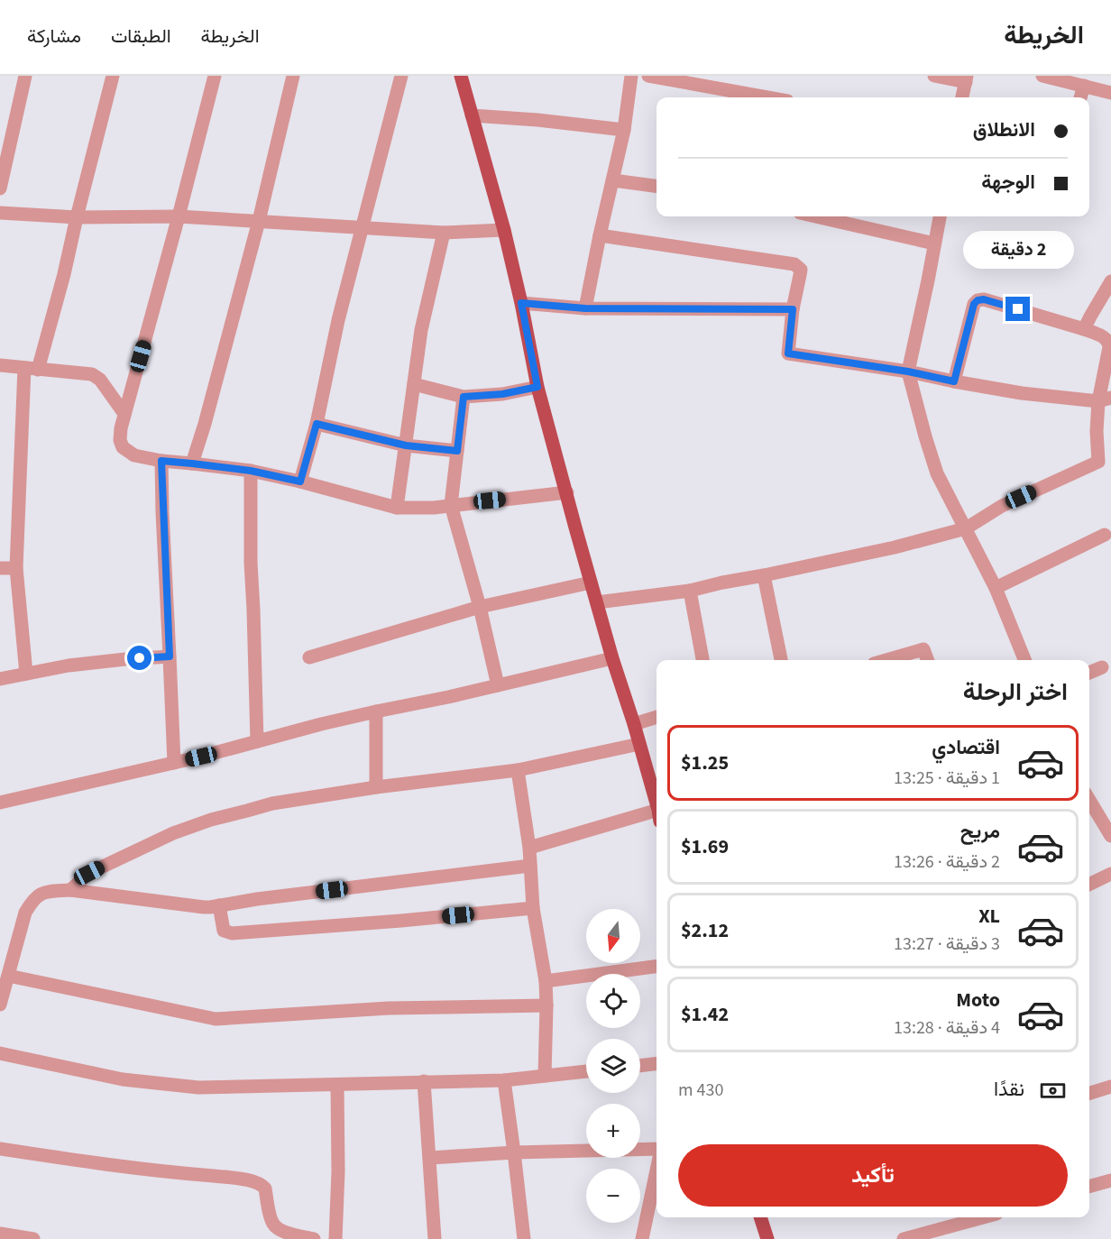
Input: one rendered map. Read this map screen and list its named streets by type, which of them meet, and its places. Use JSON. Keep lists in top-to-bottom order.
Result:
{
  "north": "bottom",
  "page": {
    "header": "الخريطة",
    "nav": ["الخريطة", "الطبقات", "مشاركة"],
    "banner": ["الانطلاق", "الوجهة"],
    "bubble": "2 دقيقة",
    "heading": "اختر الرحلة",
    "list": [
      {
        "name": "اقتصادي",
        "note": "1 دقيقة · 13:25",
        "value": "$1.25"
      },
      {
        "name": "مريح",
        "note": "2 دقيقة · 13:26",
        "value": "$1.69"
      },
      {
        "name": "XL",
        "note": "3 دقيقة · 13:27",
        "value": "$2.12"
      },
      {
        "name": "Moto",
        "note": "4 دقيقة · 13:28",
        "value": "$1.42"
      }
    ],
    "map_buttons": ["+", "−"],
    "pay": ["نقدًا", "430 m"],
    "buttons": "تأكيد"
  }
}
